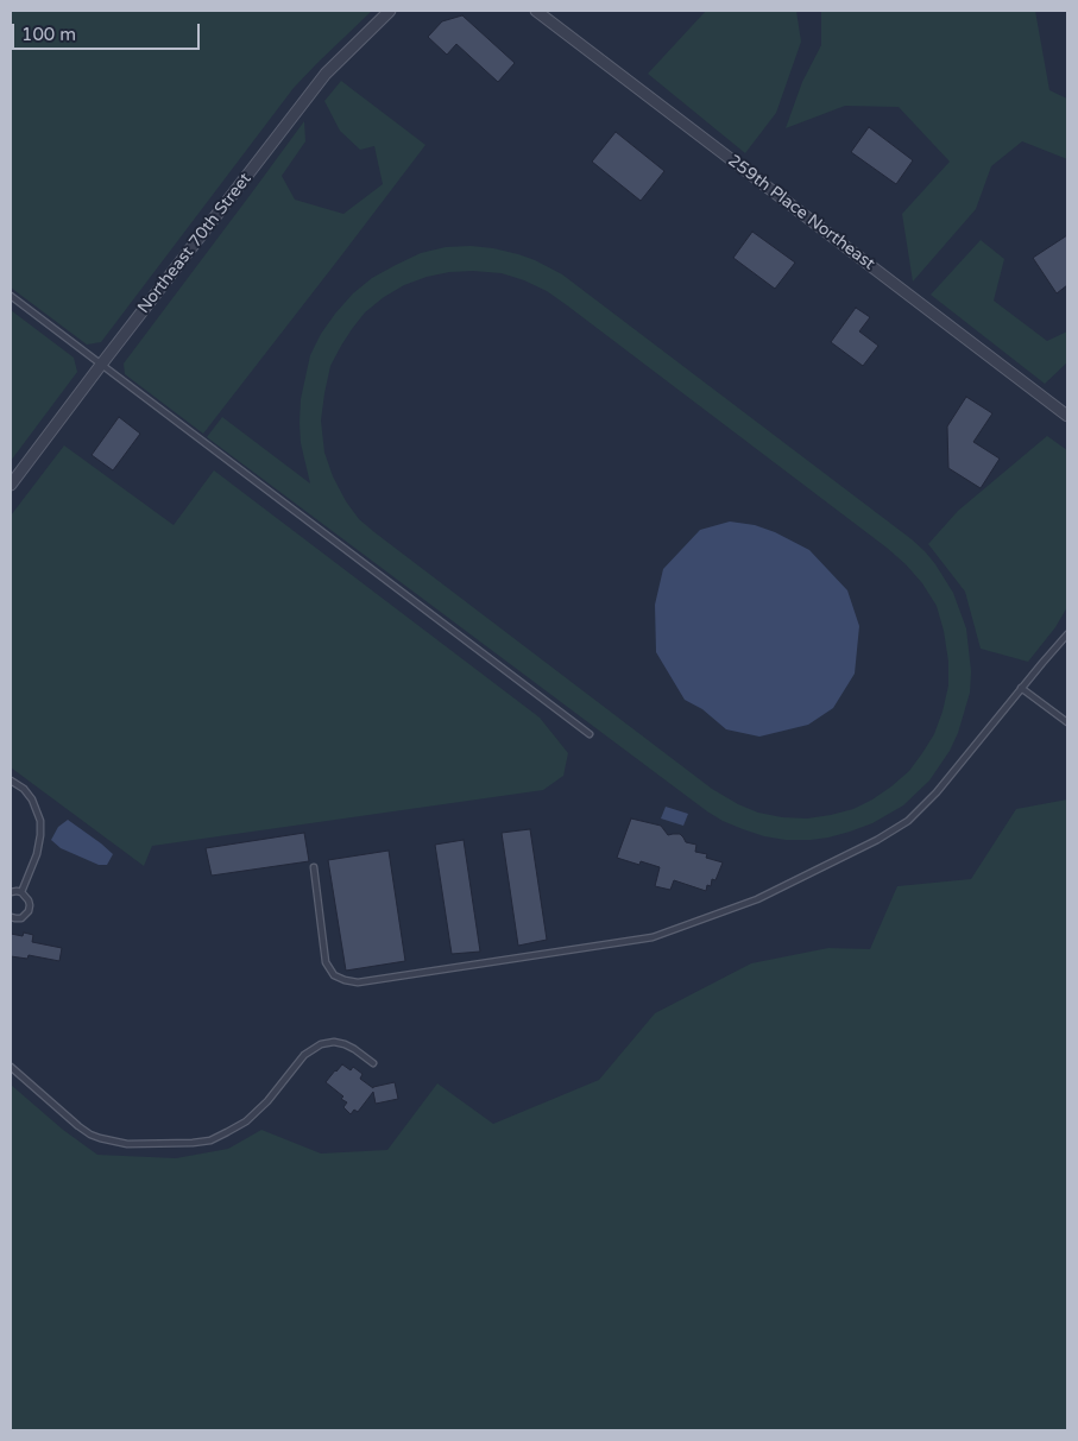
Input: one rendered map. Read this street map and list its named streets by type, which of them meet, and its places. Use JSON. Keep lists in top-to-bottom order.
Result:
{
  "streets": {
    "street": ["259th Place Northeast", "Northeast 70th Street"]
  },
  "scale_bar": "100 m"
}
